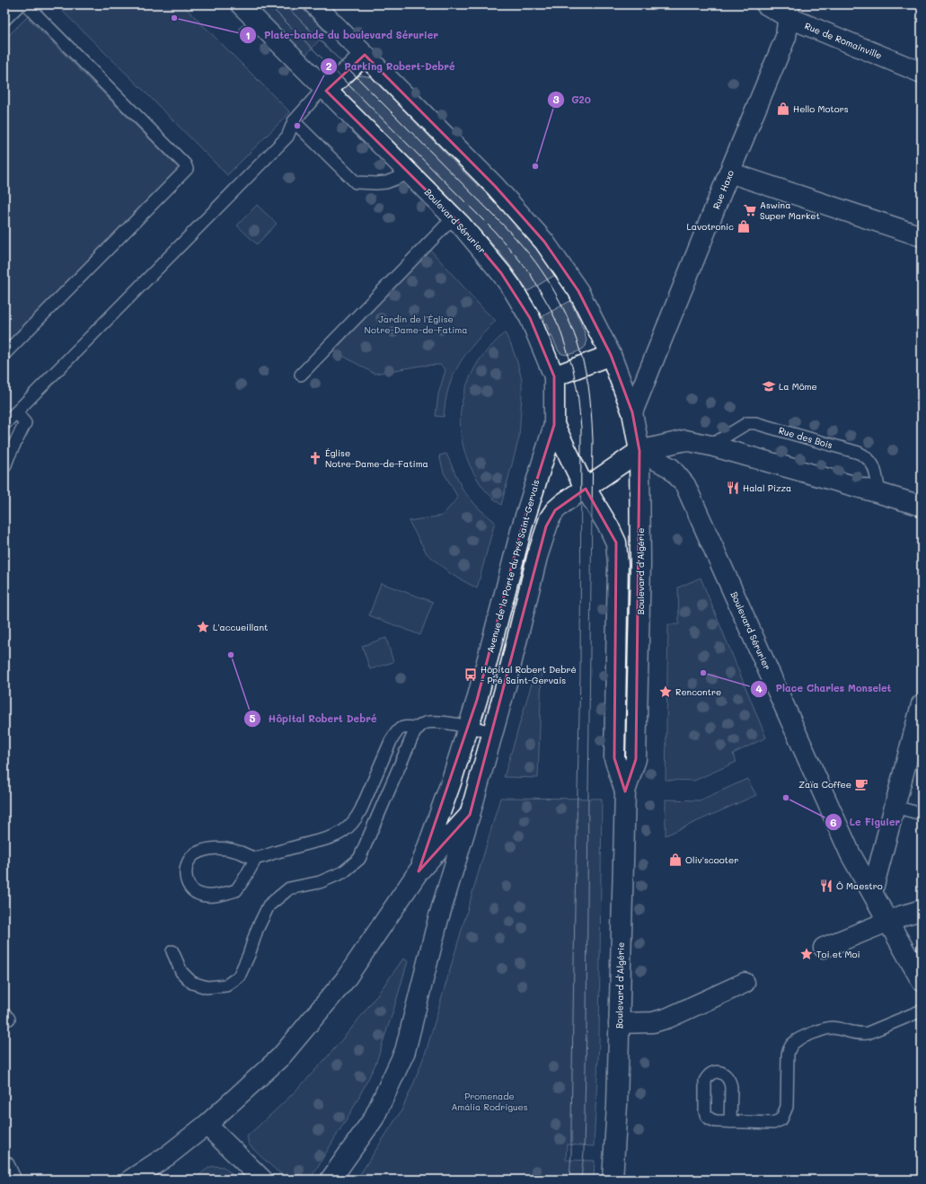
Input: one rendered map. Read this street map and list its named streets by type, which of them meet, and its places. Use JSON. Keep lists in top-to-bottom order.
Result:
{
  "streets": {
    "main road": [
      "Rue de Romainville",
      "Rue Haxo",
      "Boulevard Sérurier",
      "Avenue de la Porte du Pré Saint-Gervais",
      "Boulevard d'Algérie"
    ],
    "lane": ["Rue des Bois"]
  },
  "crossings": [
    ["Rue de Romainville", "Rue Haxo"],
    ["Rue Haxo", "Boulevard d'Algérie"],
    ["Boulevard Sérurier", "Avenue de la Porte du Pré Saint-Gervais"],
    ["Boulevard Sérurier", "Boulevard d'Algérie"],
    ["Avenue de la Porte du Pré Saint-Gervais", "Boulevard d'Algérie"]
  ],
  "parks": ["Jardin de l'Église Notre-Dame-de-Fatima", "Promenade Amália Rodrigues"],
  "places": {
    "other": [
      "Plate-bande du boulevard Sérurier",
      "Parking Robert-Debré",
      "G20",
      "Hôpital Robert Debré",
      "Place Charles Monselet",
      "Le Figuier"
    ],
    "shop": ["Hello Motors", "Lavotronic", "Oliv'scooter"],
    "supermarket": ["Aswina Super Market"],
    "school or university": ["La Môme"],
    "church": ["Église Notre-Dame-de-Fatima"],
    "restaurant": ["Halal Pizza", "Ô Maestro"],
    "place": ["L'accueillant", "Rencontre", "Toi et Moi"],
    "bus stop": ["Hôpital Robert Debré - Pré Saint-Gervais"],
    "cafe": ["Zaïa Coffee"]
  }
}
